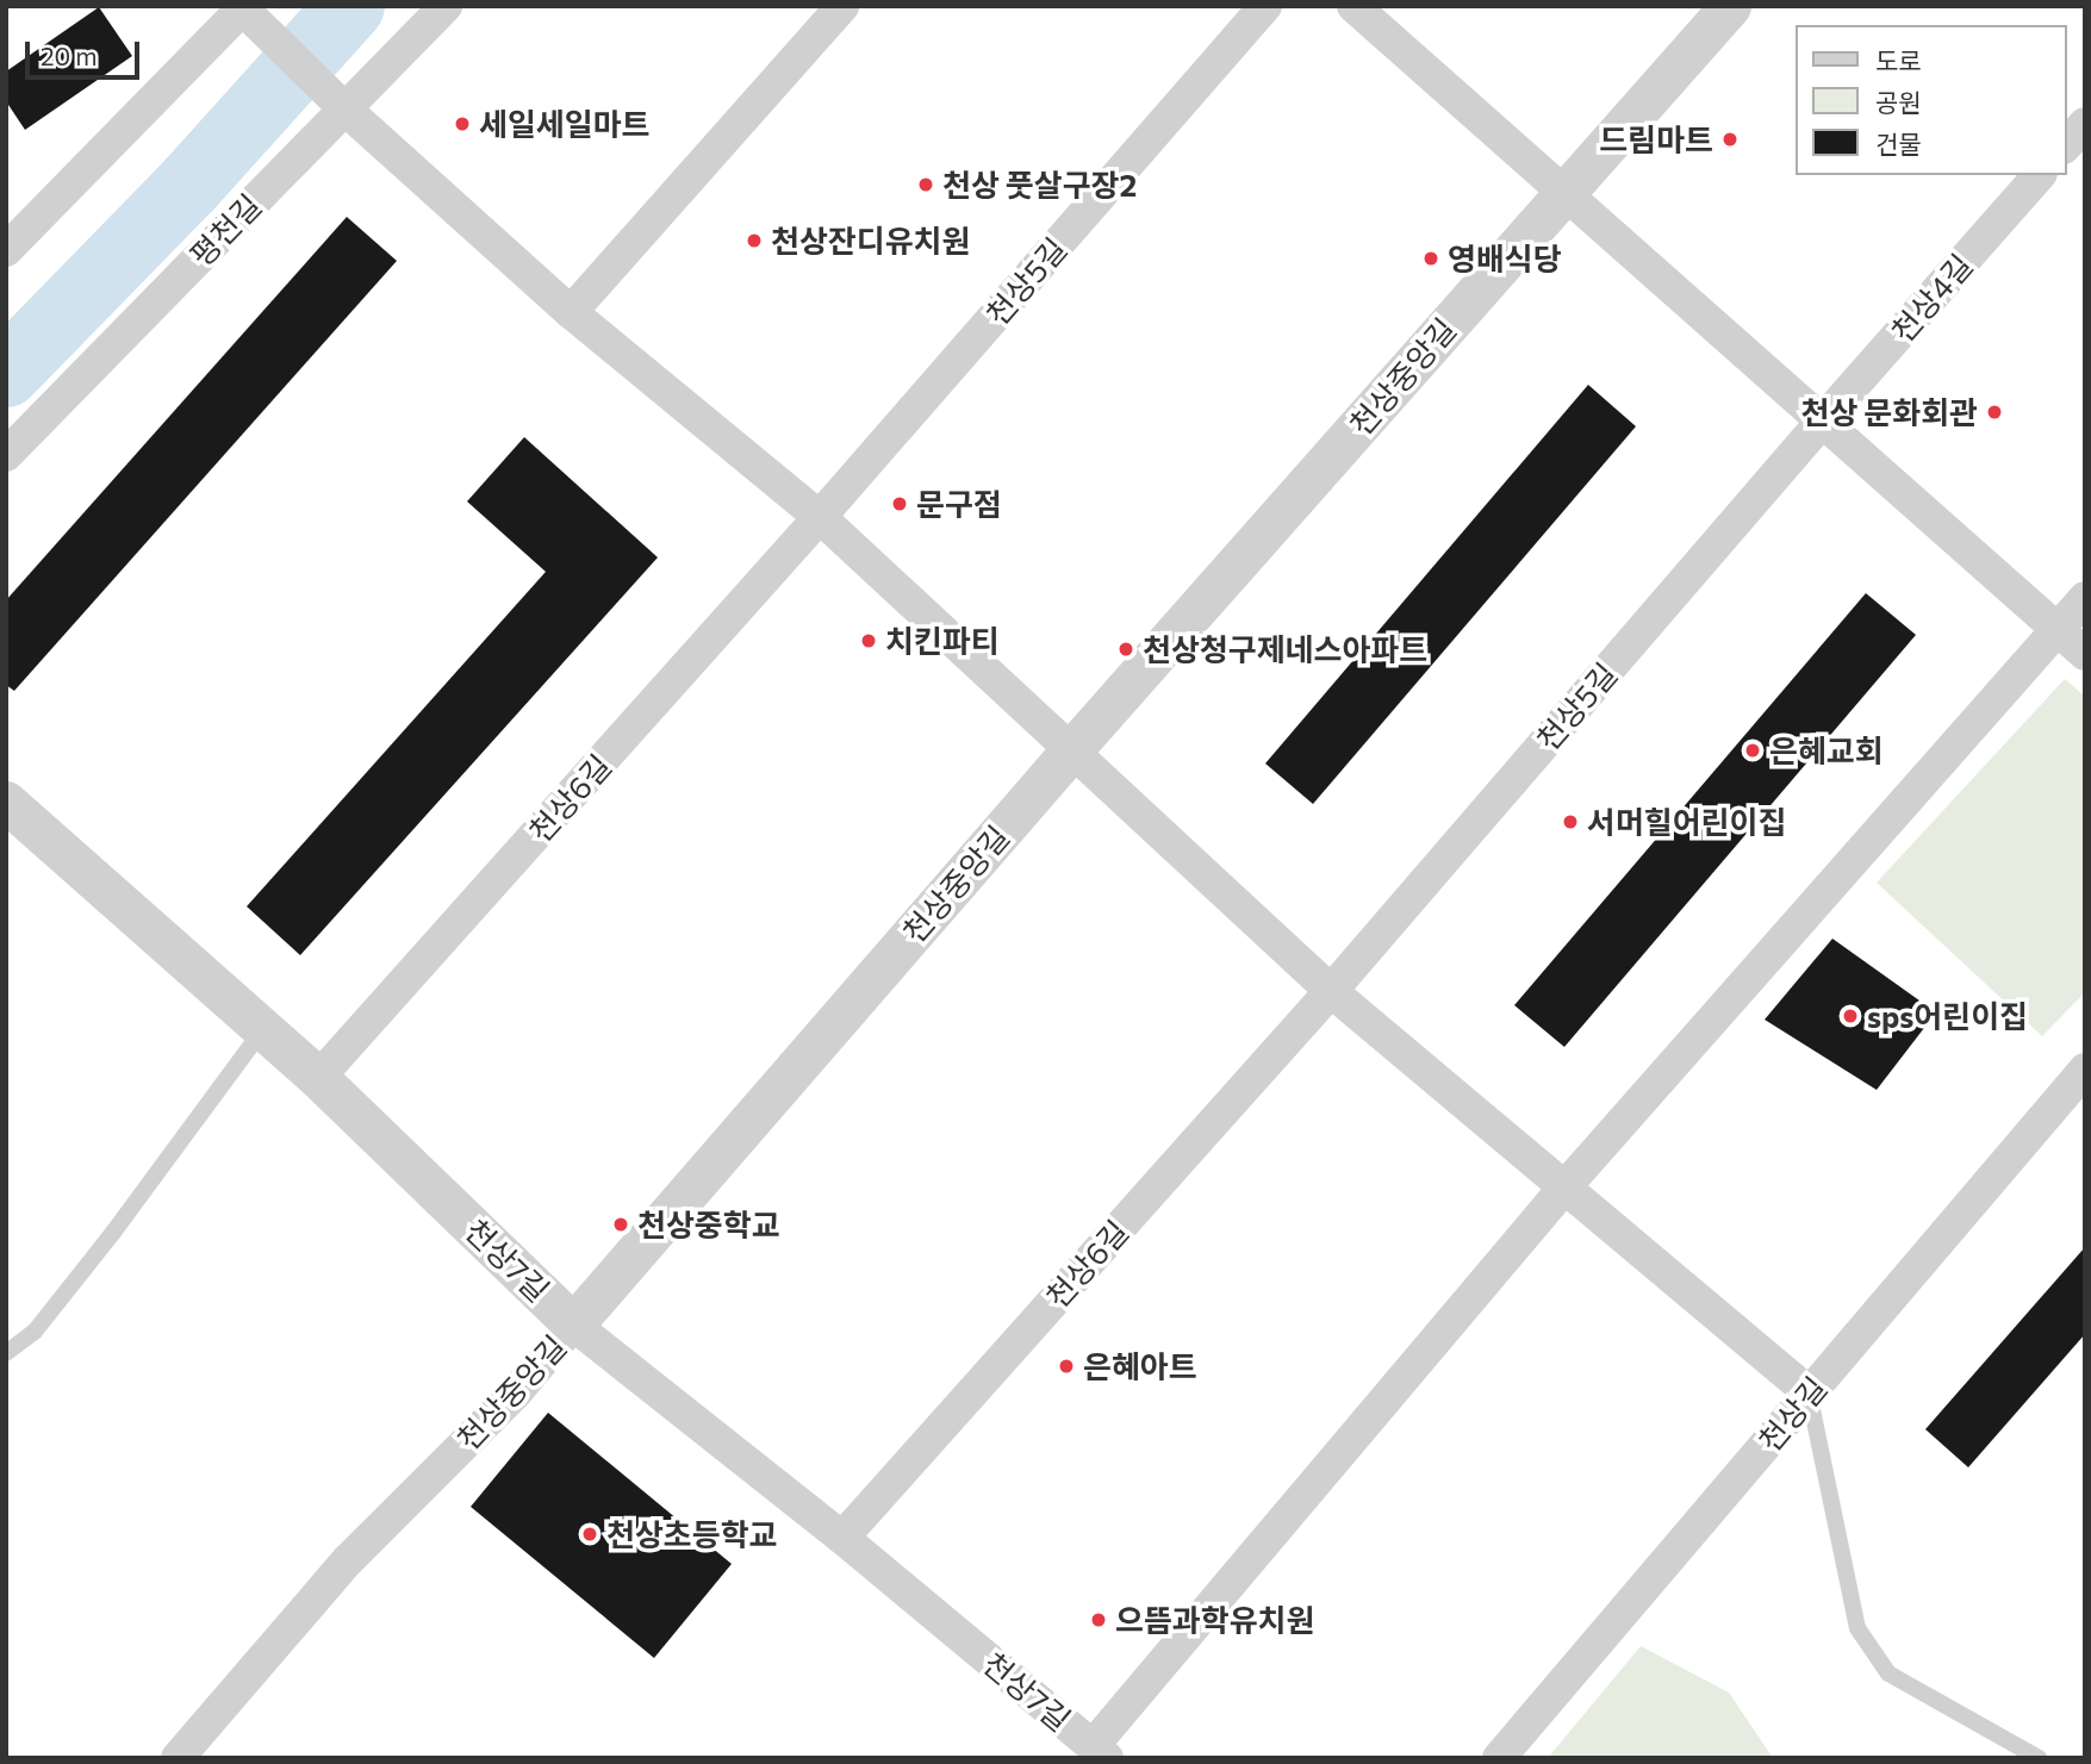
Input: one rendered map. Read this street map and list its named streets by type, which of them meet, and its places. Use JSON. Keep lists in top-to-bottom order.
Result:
{
  "streets": {
    "street": [
      "평천길",
      "천상5길",
      "천상4길",
      "천상중앙길",
      "천상6길",
      "천상7길",
      "천상길"
    ]
  },
  "crossings": [
    ["천상5길", "천상4길"],
    ["천상5길", "천상6길"],
    ["천상중앙길", "천상7길"],
    ["천상6길", "천상7길"]
  ],
  "places": [
    "세일세일마트",
    "드림마트",
    "천상 풋살구장2",
    "천상잔디유치원",
    "영배식당",
    "천상 문화회관",
    "문구점",
    "치킨파티",
    "천상청구제네스아파트",
    "은혜교회",
    "서머힐어린이집",
    "sps어린이집",
    "천상중학교",
    "은혜아트",
    "천상초등학교",
    "으뜸과학유치원"
  ],
  "legend": ["도로", "공원", "건물"],
  "scale_bar": "20 m"
}
